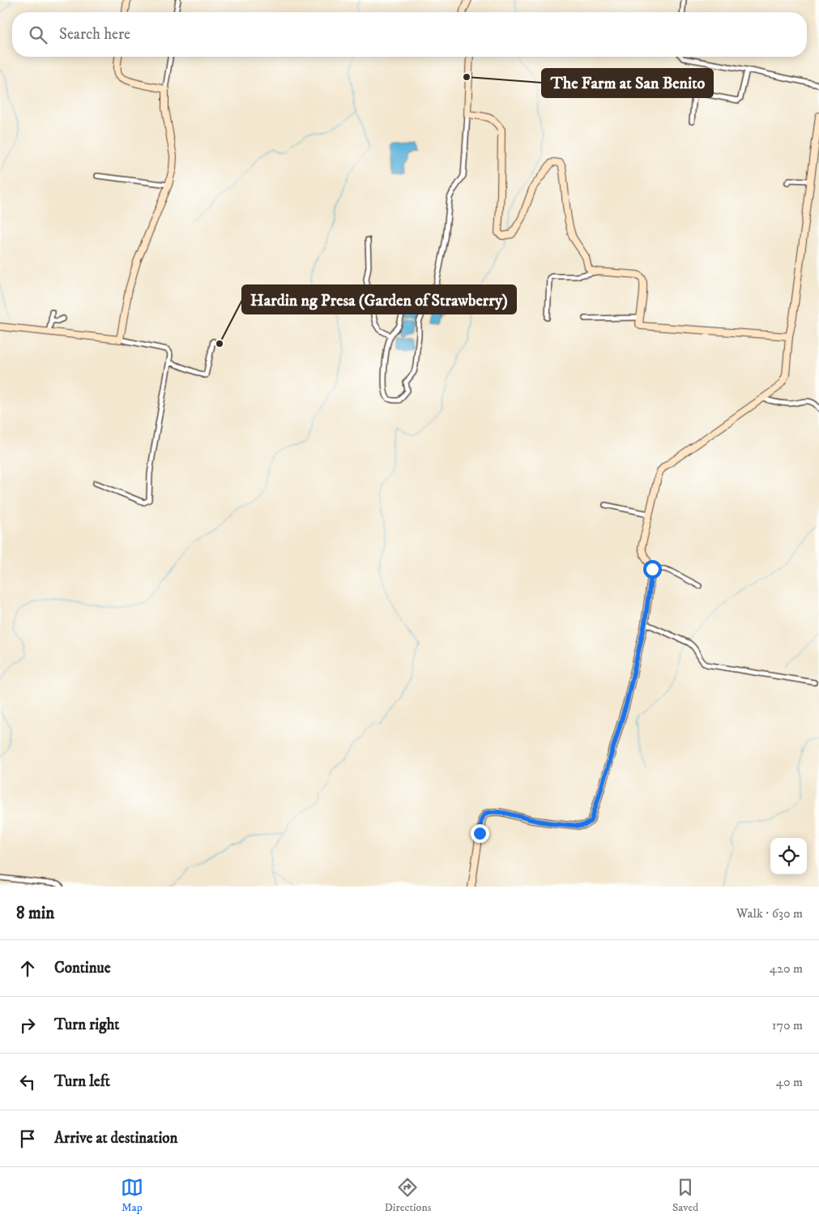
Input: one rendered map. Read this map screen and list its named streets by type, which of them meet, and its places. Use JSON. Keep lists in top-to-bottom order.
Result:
{
  "places": ["The Farm at San Benito", "Hardin ng Presa (Garden of Strawberry)"],
  "page": {
    "search": "Search here",
    "heading": ["8 min", "Walk · 630 m"],
    "list": [
      ["Continue", "420 m"],
      ["Turn right", "170 m"],
      ["Turn left", "40 m"],
      "Arrive at destination"
    ],
    "nav": ["Map", "Directions", "Saved"]
  }
}
